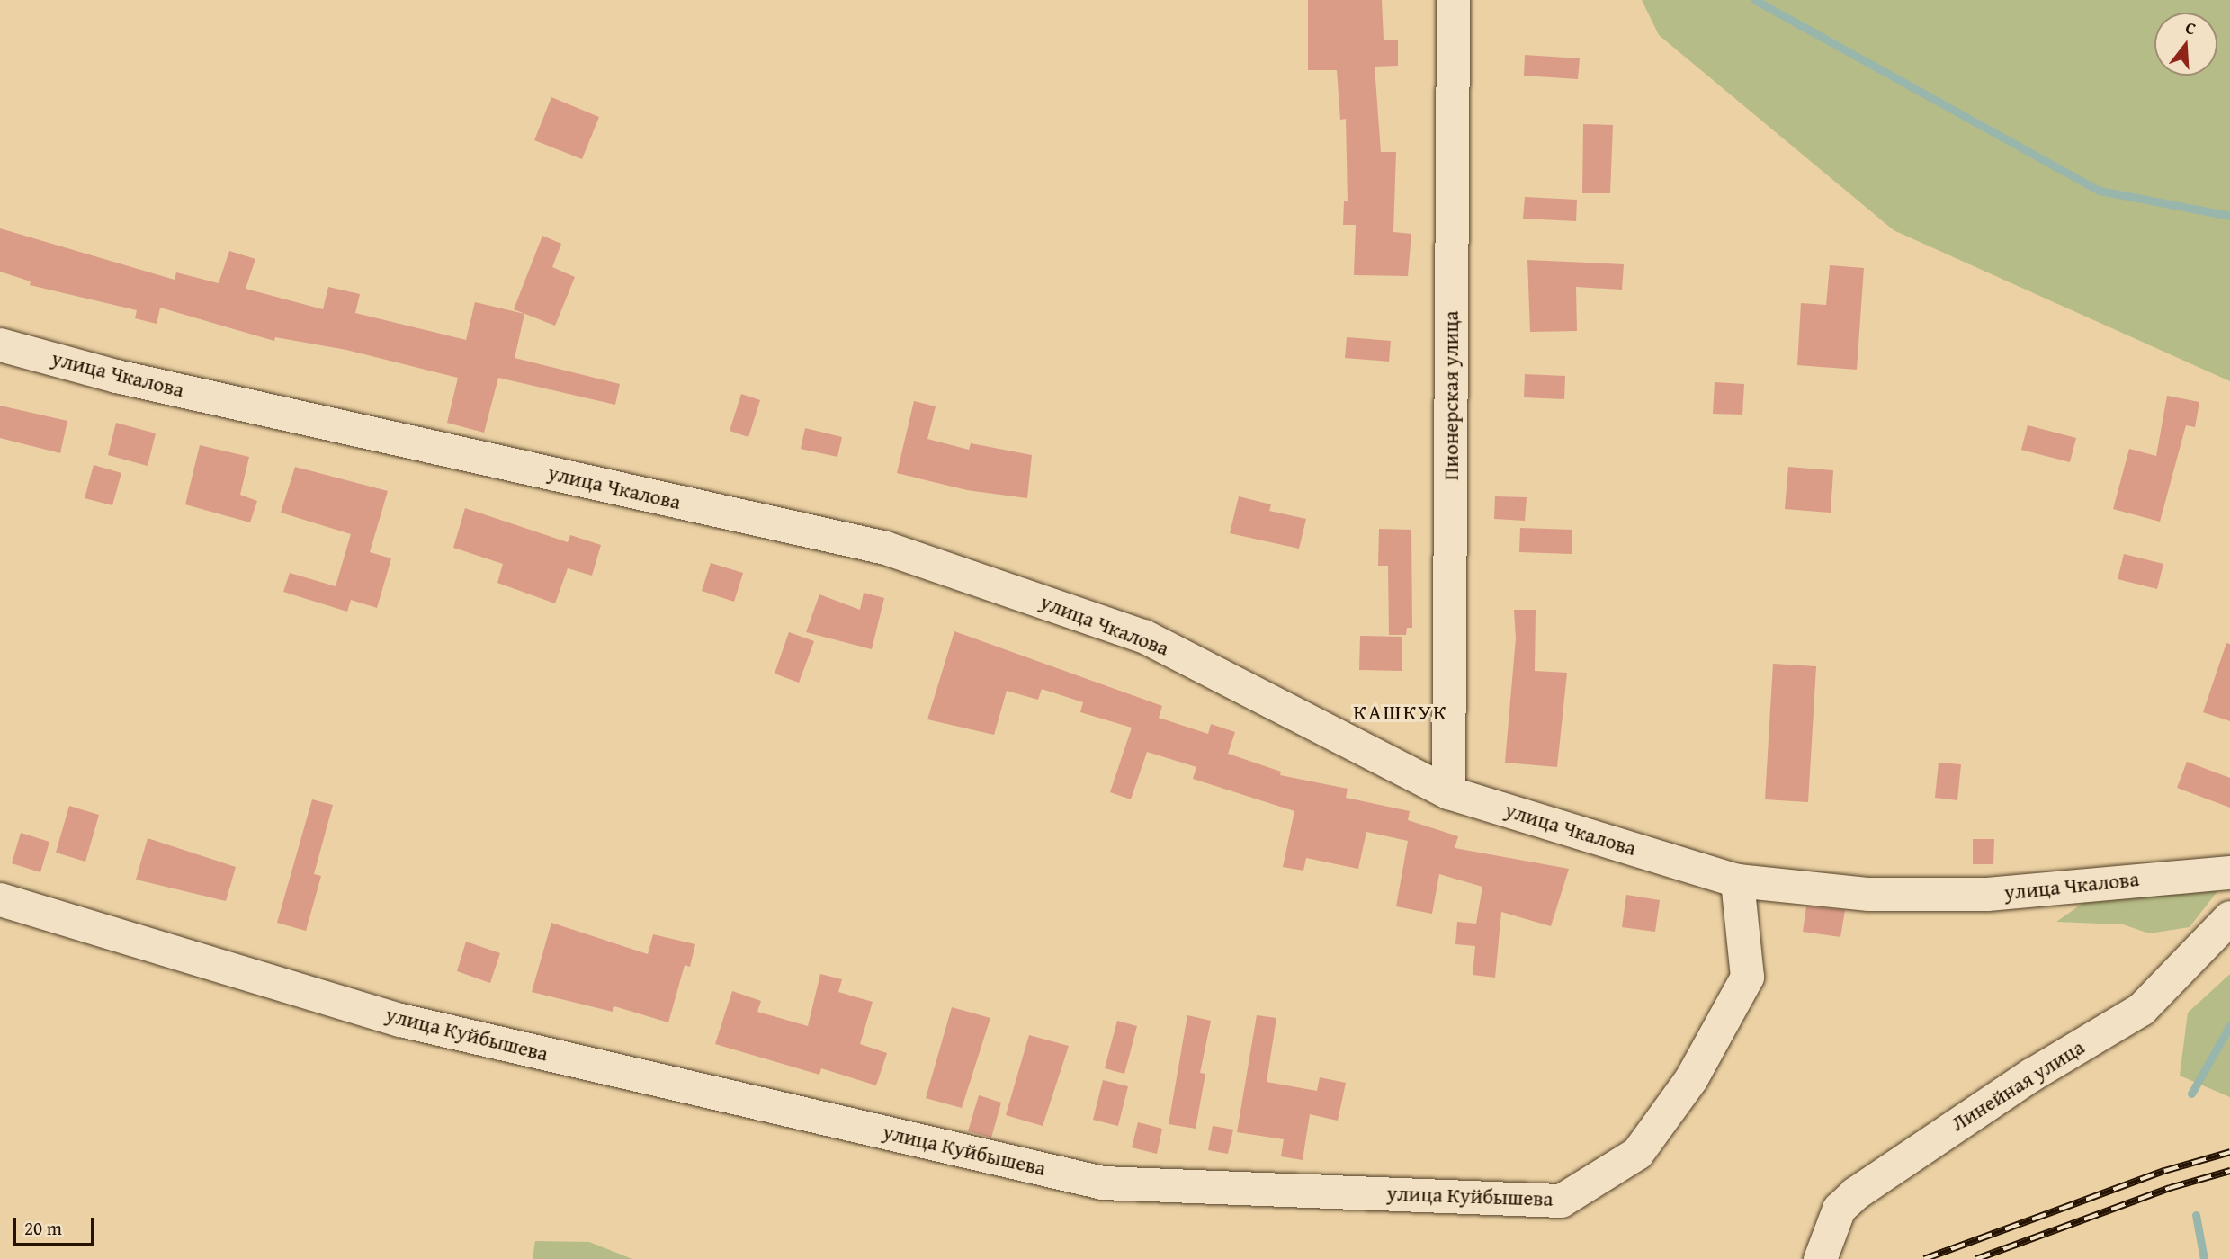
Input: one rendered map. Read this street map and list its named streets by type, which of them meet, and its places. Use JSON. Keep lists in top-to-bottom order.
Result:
{
  "streets": {
    "street": [
      "улица Чкалова",
      "Пионерская улица",
      "улица Куйбышева",
      "Линейная улица"
    ]
  },
  "crossings": [
    ["улица Чкалова", "Пионерская улица"],
    ["улица Чкалова", "улица Куйбышева"]
  ],
  "districts": ["КАШКУК"],
  "scale_bar": "20 m",
  "north": "top"
}
